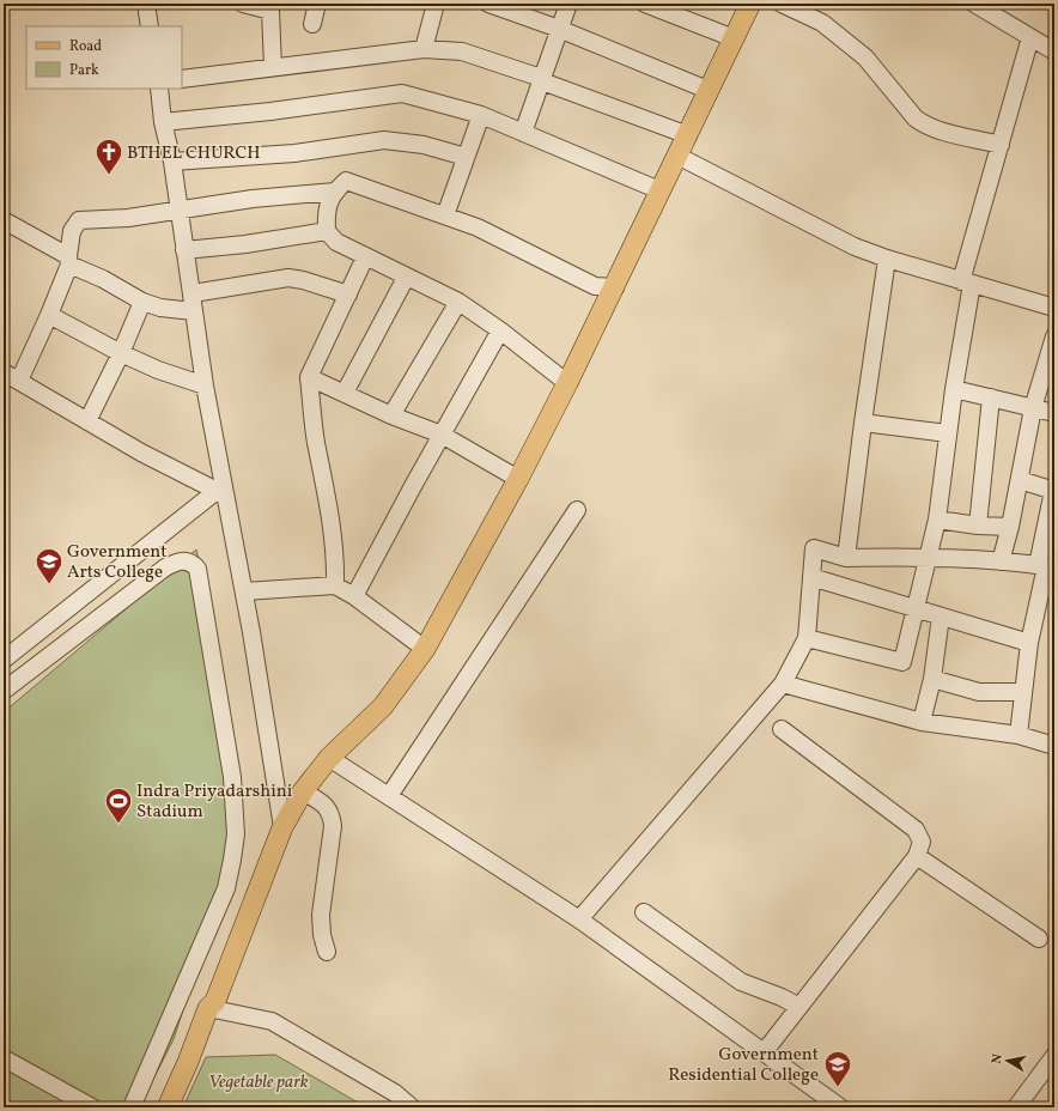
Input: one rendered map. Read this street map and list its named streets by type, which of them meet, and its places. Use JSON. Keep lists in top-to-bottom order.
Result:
{
  "parks": ["Vegetable park"],
  "places": {
    "church": ["BTHEL CHURCH"],
    "school or university": ["Government Arts College", "Government Residential College"],
    "sports": ["Indra Priyadarshini Stadium"]
  },
  "legend": ["Road", "Park"],
  "north": "left"
}
